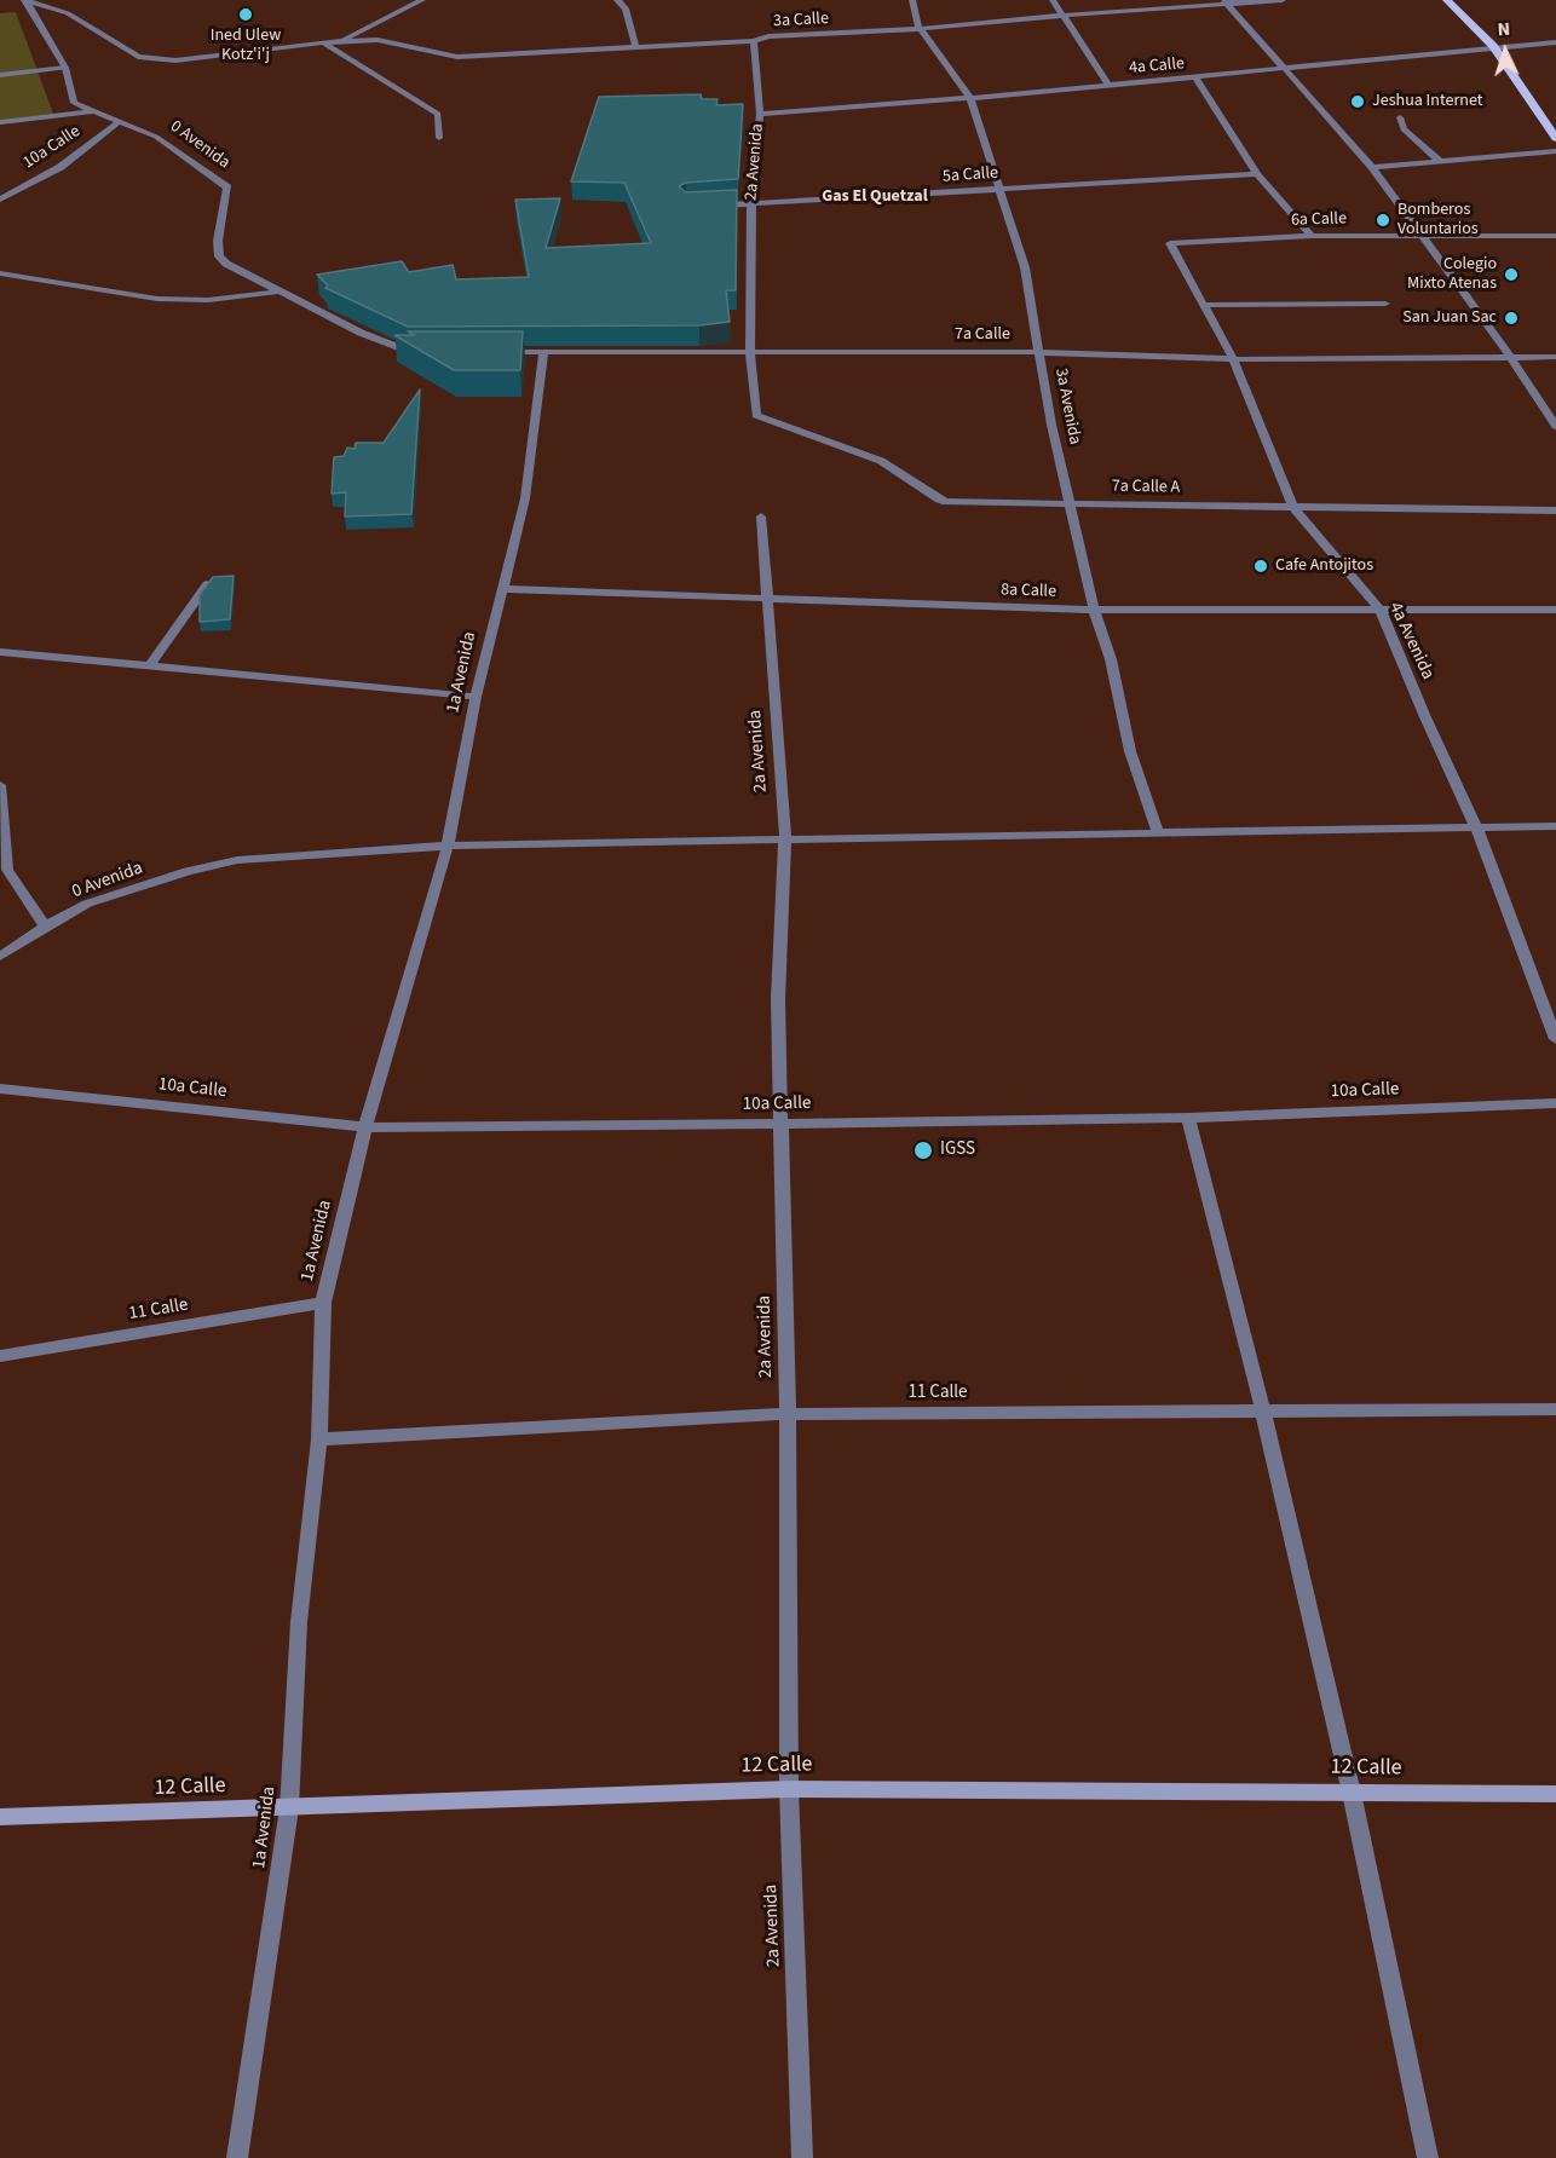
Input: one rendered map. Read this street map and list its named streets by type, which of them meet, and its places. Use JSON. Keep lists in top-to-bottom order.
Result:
{
  "streets": {
    "street": [
      "3a Calle",
      "4a Calle",
      "0 Avenida",
      "10a Calle",
      "2a Avenida",
      "5a Calle",
      "6a Calle",
      "7a Calle",
      "3a Avenida",
      "7a Calle A",
      "8a Calle",
      "4a Avenida",
      "1a Avenida",
      "11 Calle",
      "12 Calle"
    ]
  },
  "crossings": [
    ["3a Calle", "0 Avenida"],
    ["3a Calle", "2a Avenida"],
    ["3a Calle", "3a Avenida"],
    ["4a Calle", "2a Avenida"],
    ["4a Calle", "3a Avenida"],
    ["0 Avenida", "10a Calle"],
    ["0 Avenida", "2a Avenida"],
    ["0 Avenida", "3a Avenida"],
    ["0 Avenida", "4a Avenida"],
    ["0 Avenida", "1a Avenida"],
    ["10a Calle", "2a Avenida"],
    ["10a Calle", "1a Avenida"],
    ["2a Avenida", "5a Calle"],
    ["2a Avenida", "7a Calle"],
    ["2a Avenida", "7a Calle A"],
    ["2a Avenida", "8a Calle"],
    ["2a Avenida", "11 Calle"],
    ["2a Avenida", "12 Calle"],
    ["5a Calle", "3a Avenida"],
    ["6a Calle", "4a Avenida"],
    ["7a Calle", "3a Avenida"],
    ["7a Calle", "4a Avenida"],
    ["7a Calle", "1a Avenida"],
    ["3a Avenida", "7a Calle A"],
    ["3a Avenida", "8a Calle"],
    ["7a Calle A", "4a Avenida"],
    ["8a Calle", "4a Avenida"],
    ["8a Calle", "1a Avenida"],
    ["1a Avenida", "11 Calle"],
    ["1a Avenida", "12 Calle"]
  ],
  "districts": ["Gas El Quetzal"],
  "places": [
    "Ined Ulew Kotz'i'j",
    "Jeshua Internet",
    "Bomberos Voluntarios",
    "Colegio Mixto Atenas",
    "San Juan Sac",
    "Cafe Antojitos",
    "IGSS"
  ],
  "north": "top"
}
